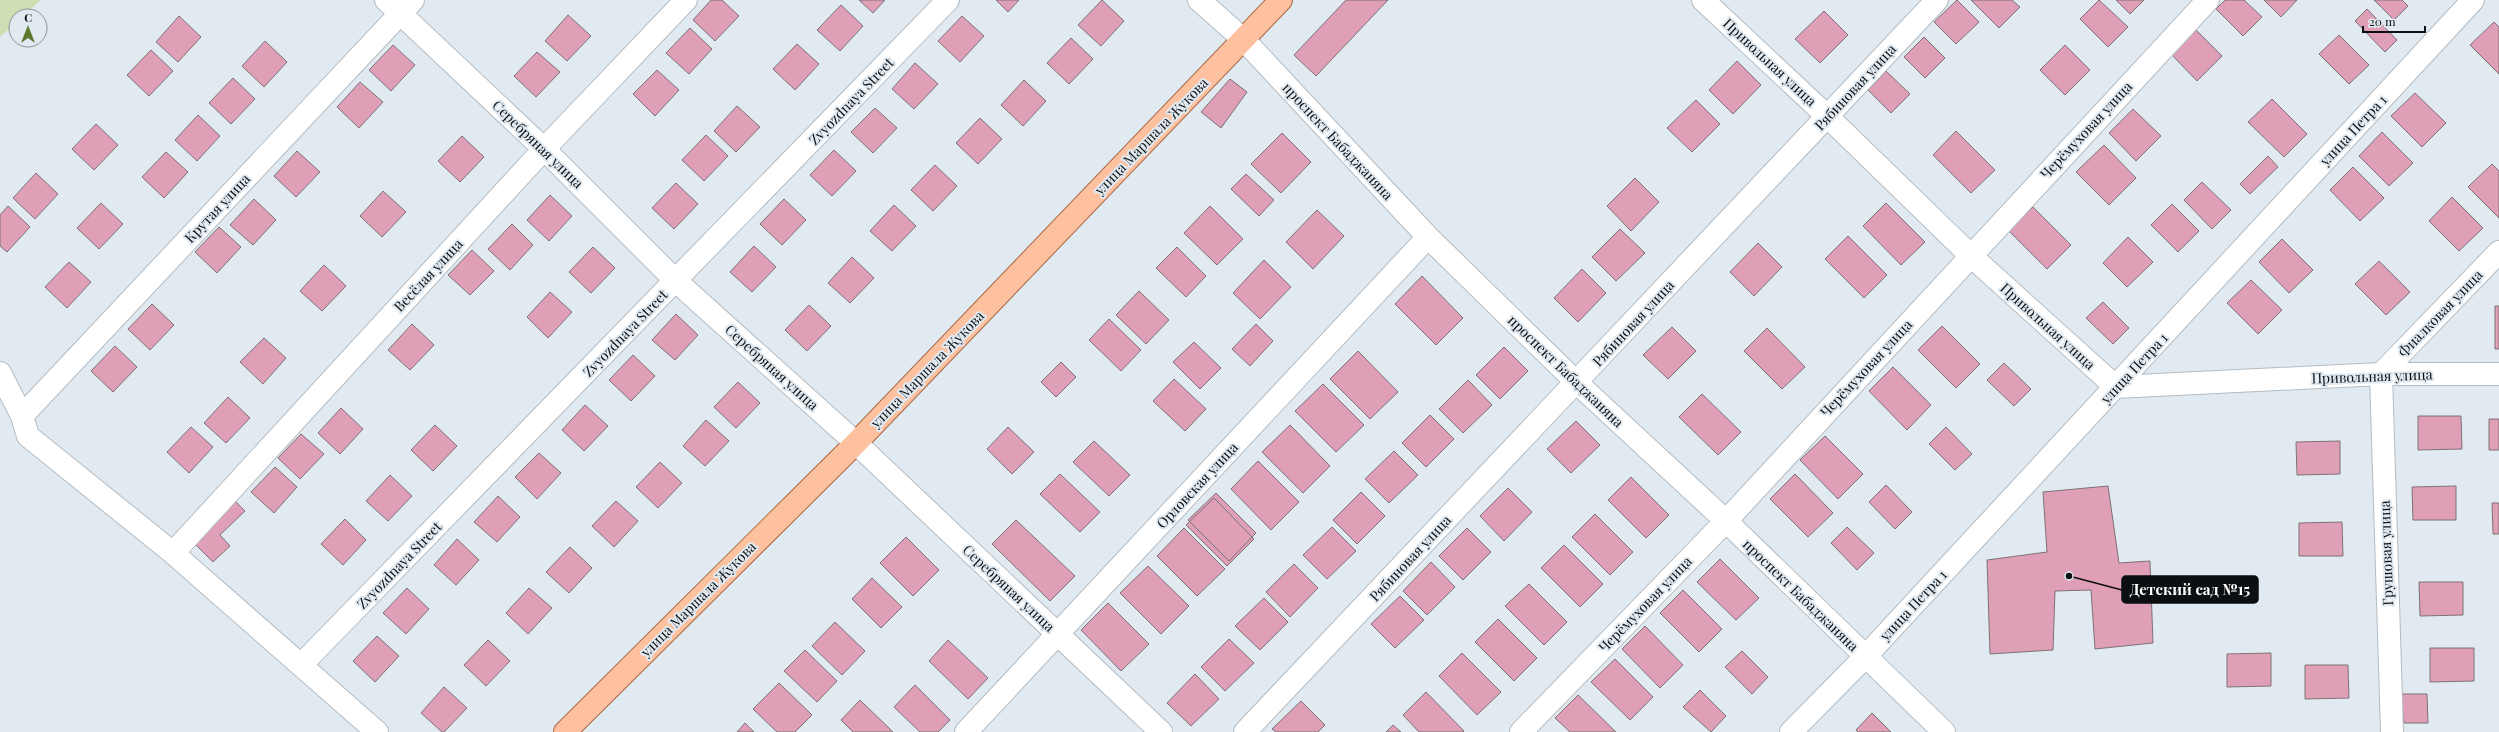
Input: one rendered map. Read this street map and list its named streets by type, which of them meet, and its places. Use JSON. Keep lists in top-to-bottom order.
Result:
{
  "streets": {
    "main road": ["улица Маршала Жукова"],
    "street": [
      "Привольная улица",
      "Рябиновая улица",
      "Zvyozdnaya Street",
      "Черёмуховая улица",
      "улица Петра 1",
      "проспект Бабаджаняна",
      "Серебряная улица",
      "Крутая улица",
      "Весёлая улица",
      "Фиалковая улица",
      "Орловская улица",
      "Грушовая улица"
    ]
  },
  "crossings": [
    ["Привольная улица", "Рябиновая улица"],
    ["Привольная улица", "Черёмуховая улица"],
    ["Привольная улица", "улица Петра 1"],
    ["Привольная улица", "Фиалковая улица"],
    ["Привольная улица", "Грушовая улица"],
    ["Рябиновая улица", "проспект Бабаджаняна"],
    ["Zvyozdnaya Street", "Серебряная улица"],
    ["Черёмуховая улица", "проспект Бабаджаняна"],
    ["улица Петра 1", "проспект Бабаджаняна"],
    ["улица Маршала Жукова", "проспект Бабаджаняна"],
    ["улица Маршала Жукова", "Серебряная улица"],
    ["проспект Бабаджаняна", "Орловская улица"],
    ["Серебряная улица", "Крутая улица"],
    ["Серебряная улица", "Весёлая улица"],
    ["Серебряная улица", "Орловская улица"],
    ["Фиалковая улица", "Грушовая улица"]
  ],
  "places": ["Детский сад №15"],
  "scale_bar": "20 m",
  "north": "top"
}
